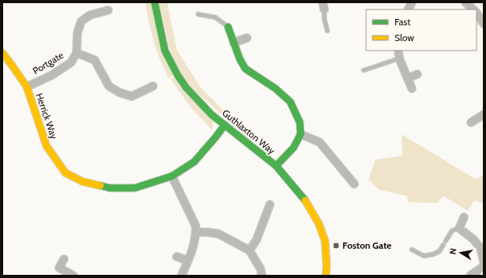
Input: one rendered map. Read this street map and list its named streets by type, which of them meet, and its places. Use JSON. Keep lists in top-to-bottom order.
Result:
{
  "streets": {
    "street": ["Portgate", "Herrick Way", "Guthlaxton Way"]
  },
  "crossings": [
    ["Portgate", "Herrick Way"],
    ["Herrick Way", "Guthlaxton Way"]
  ],
  "places": {
    "transit": ["Foston Gate"]
  },
  "legend": ["Fast", "Slow"],
  "north": "left"
}
